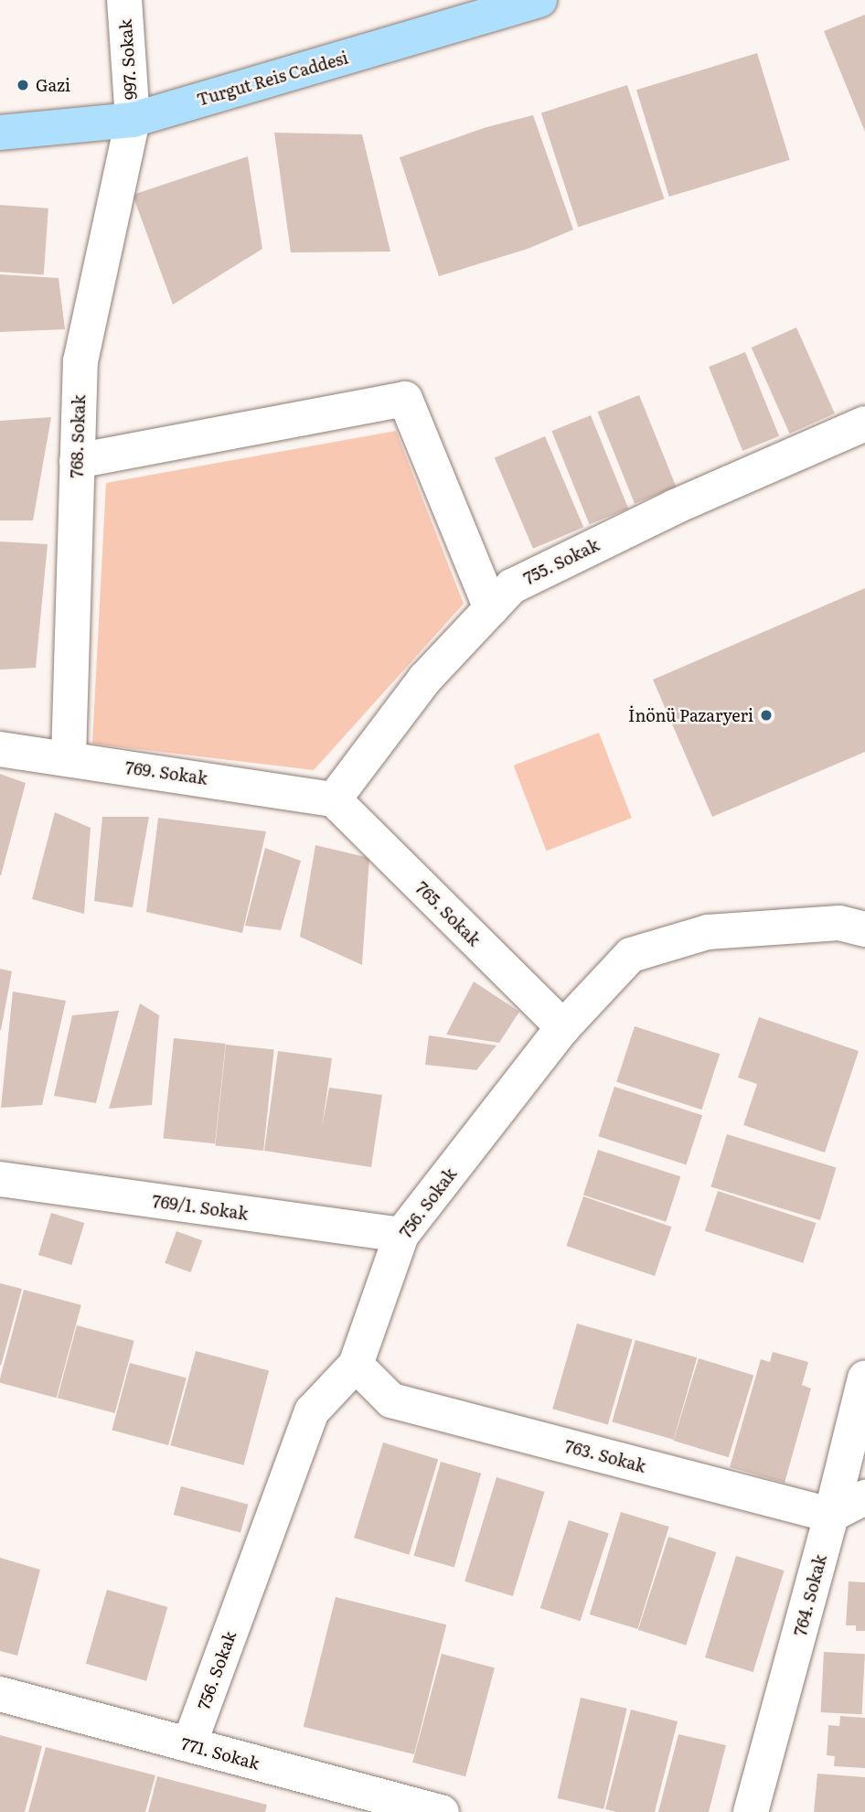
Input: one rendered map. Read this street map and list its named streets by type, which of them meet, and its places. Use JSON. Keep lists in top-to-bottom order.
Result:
{
  "streets": {
    "main road": ["Turgut Reis Caddesi"],
    "street": [
      "997. Sokak",
      "768. Sokak",
      "755. Sokak",
      "769. Sokak",
      "765. Sokak",
      "756. Sokak",
      "769/1. Sokak",
      "763. Sokak",
      "764. Sokak",
      "771. Sokak"
    ]
  },
  "crossings": [
    ["997. Sokak", "Turgut Reis Caddesi"],
    ["997. Sokak", "768. Sokak"],
    ["Turgut Reis Caddesi", "768. Sokak"],
    ["768. Sokak", "769. Sokak"],
    ["755. Sokak", "769. Sokak"],
    ["755. Sokak", "765. Sokak"],
    ["769. Sokak", "765. Sokak"],
    ["765. Sokak", "756. Sokak"],
    ["756. Sokak", "769/1. Sokak"],
    ["756. Sokak", "763. Sokak"],
    ["756. Sokak", "771. Sokak"],
    ["763. Sokak", "764. Sokak"]
  ],
  "places": ["Gazi", "İnönü Pazaryeri"]
}
